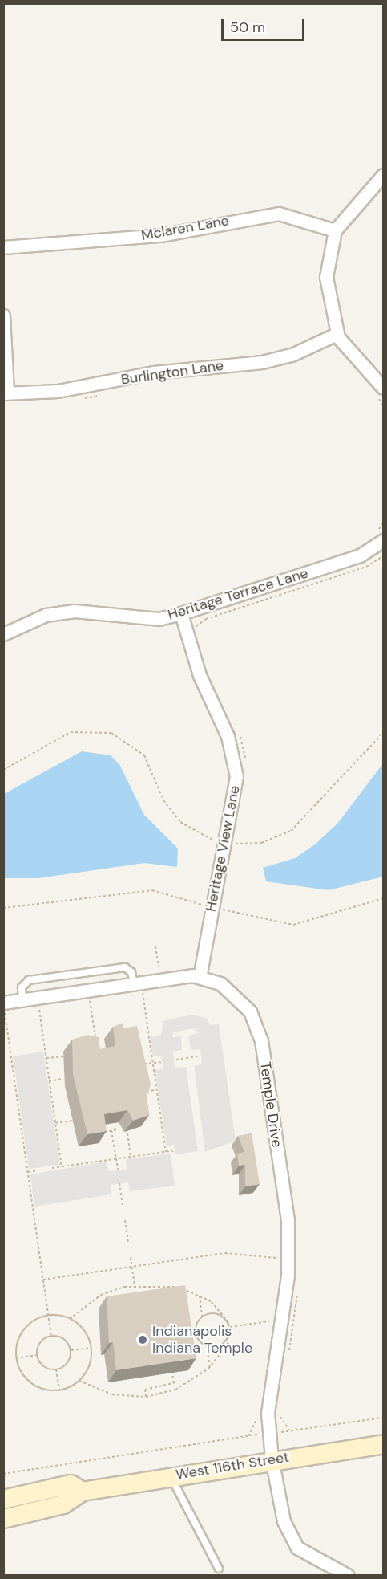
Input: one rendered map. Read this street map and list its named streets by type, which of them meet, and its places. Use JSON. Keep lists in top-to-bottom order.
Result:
{
  "streets": {
    "main road": ["West 116th Street"],
    "street": [
      "Mclaren Lane",
      "Burlington Lane",
      "Heritage Terrace Lane",
      "Heritage View Lane",
      "Temple Drive"
    ]
  },
  "crossings": [
    ["Heritage Terrace Lane", "Heritage View Lane"],
    ["Heritage View Lane", "Temple Drive"],
    ["Temple Drive", "West 116th Street"]
  ],
  "places": ["Indianapolis Indiana Temple"],
  "scale_bar": "50 m"
}
